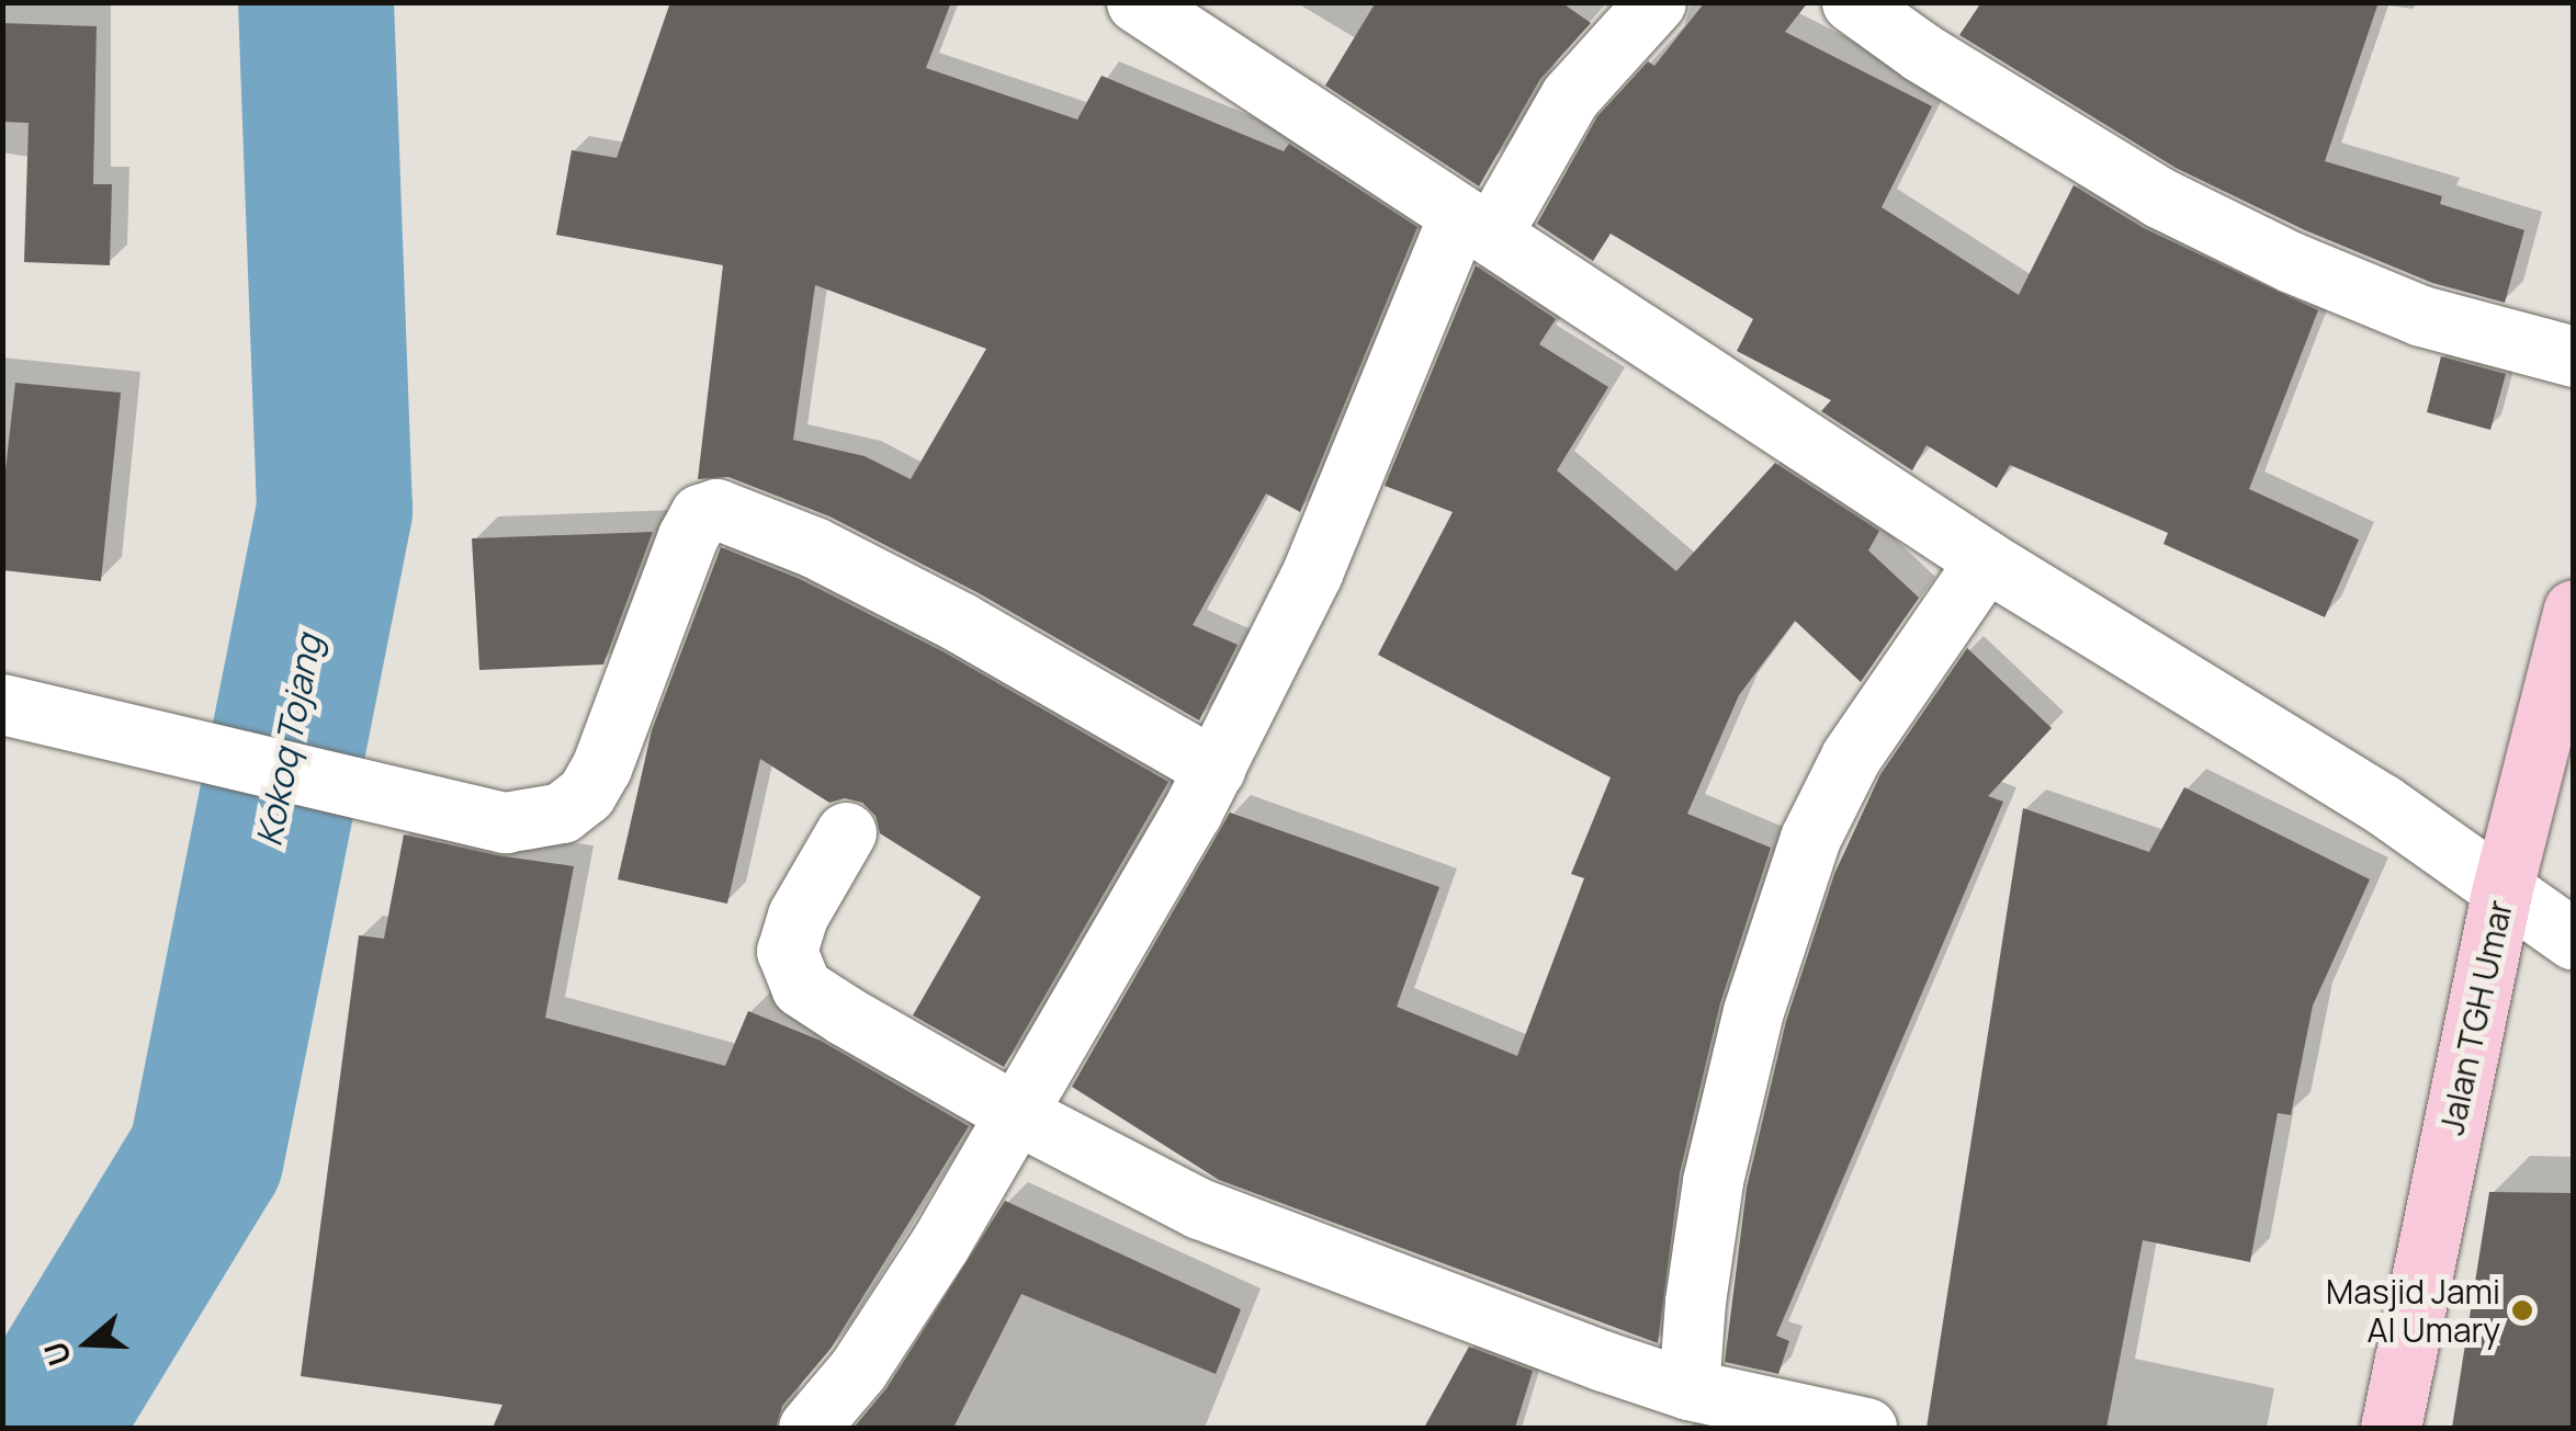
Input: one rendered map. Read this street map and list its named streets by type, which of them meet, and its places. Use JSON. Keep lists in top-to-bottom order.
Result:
{
  "streets": {
    "main road": ["Jalan TGH Umar"]
  },
  "water": ["Kokoq Tojang"],
  "places": ["Masjid Jami Al Umary"],
  "north": "left"
}
